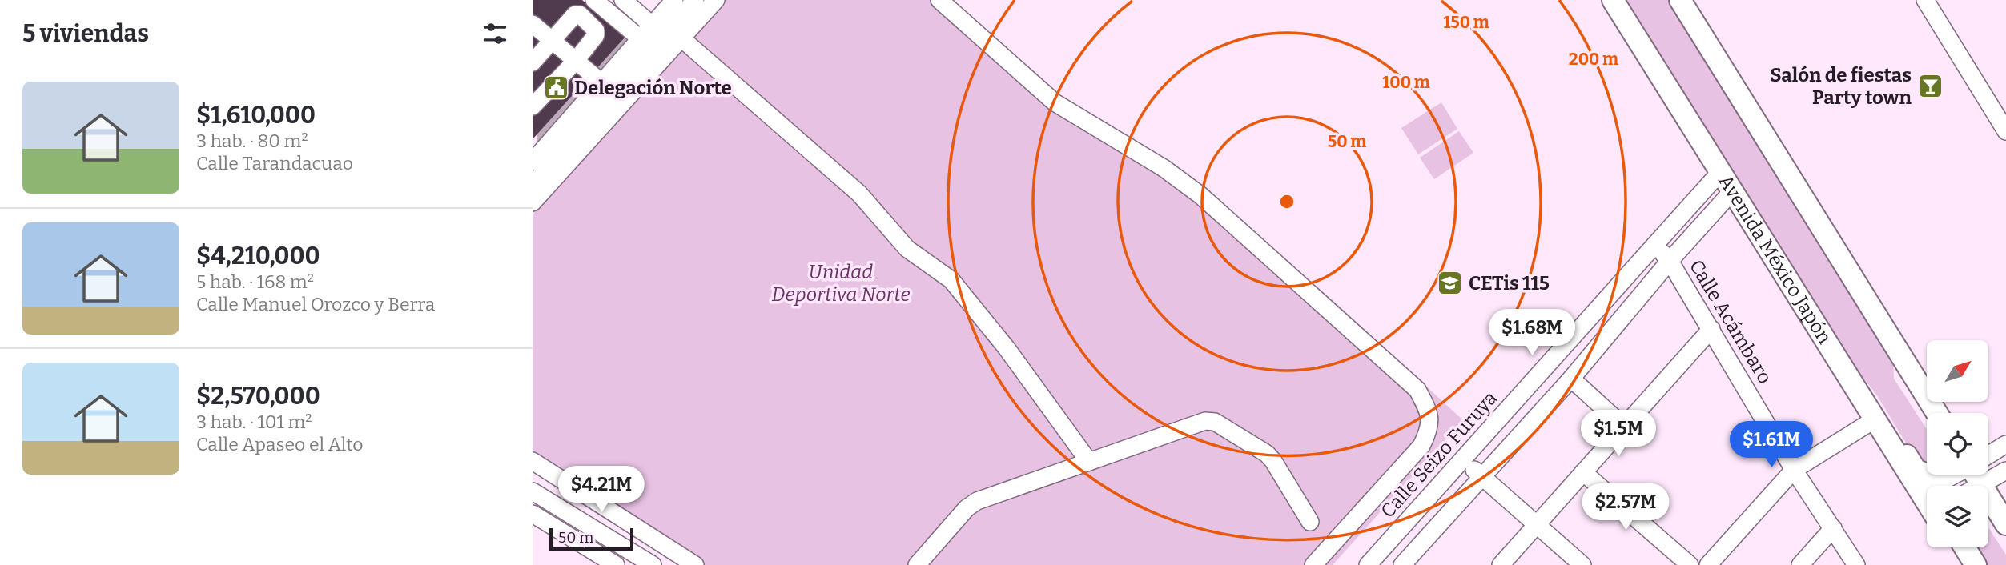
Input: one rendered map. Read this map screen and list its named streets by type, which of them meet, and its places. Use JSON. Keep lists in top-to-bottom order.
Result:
{
  "streets": {
    "main road": ["Avenida México Japón"],
    "street": ["Calle Acámbaro", "Calle Seizo Furuya"]
  },
  "crossings": [
    ["Avenida México Japón", "Calle Seizo Furuya"],
    ["Calle Acámbaro", "Calle Seizo Furuya"]
  ],
  "parks": ["Unidad Deportiva Norte"],
  "places": {
    "bar": ["Salón de fiestas Party town"],
    "public building": ["Delegación Norte"],
    "school or university": ["CETis 115"]
  },
  "scale_bar": "50 m",
  "north": "top right",
  "page": {
    "heading": "5 viviendas",
    "list": [
      {
        "name": "$1,610,000",
        "note": "3 hab. · 80 m² · Calle Tarandacuao"
      },
      {
        "name": "$4,210,000",
        "note": "5 hab. · 168 m² · Calle Manuel Orozco y Berra"
      },
      {
        "name": "$2,570,000",
        "note": "3 hab. · 101 m² · Calle Apaseo el Alto"
      }
    ],
    "price": [
      "$1.68M",
      "$1.5M",
      "$1.61M",
      "$4.21M",
      "$2.57M"
    ],
    "scale": "50 m"
  },
  "rings": [
    "150 m",
    "200 m",
    "100 m",
    "50 m"
  ]
}
